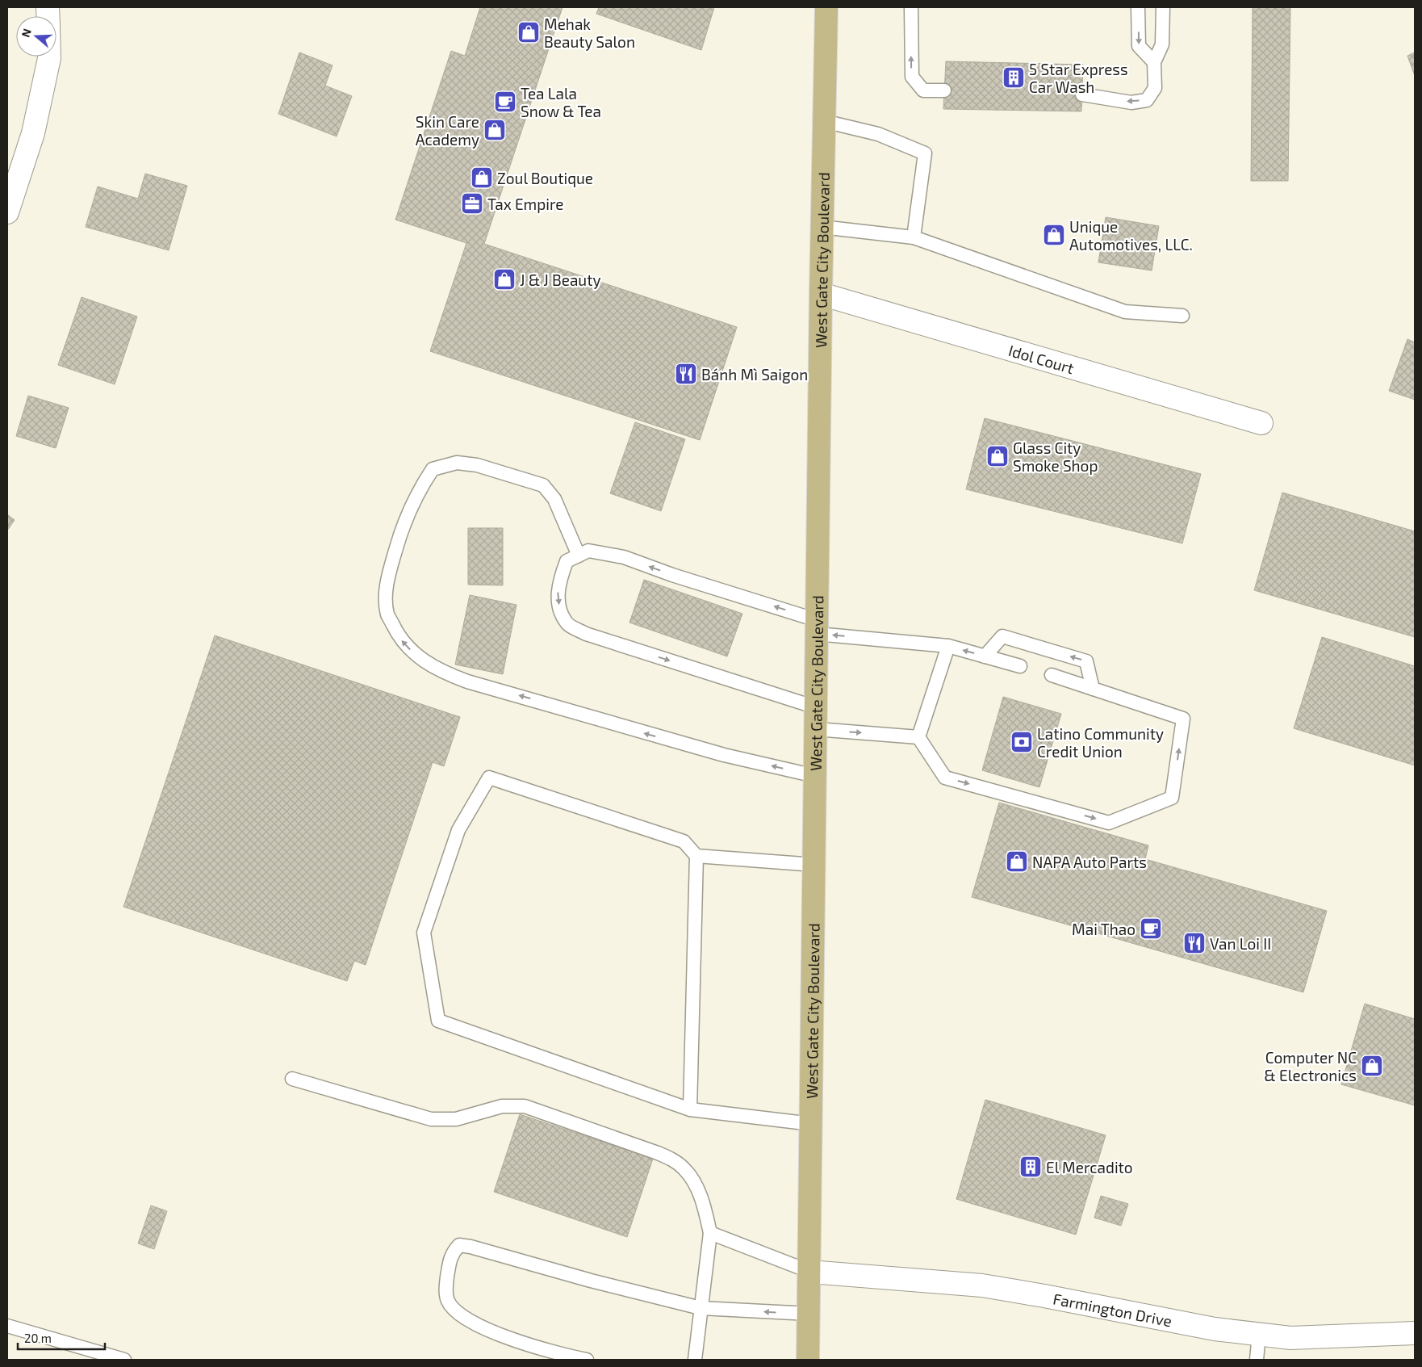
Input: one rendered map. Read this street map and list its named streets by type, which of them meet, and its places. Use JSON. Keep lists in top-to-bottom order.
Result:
{
  "streets": {
    "main road": ["West Gate City Boulevard"],
    "street": ["Idol Court", "Farmington Drive"]
  },
  "crossings": [
    ["West Gate City Boulevard", "Idol Court"],
    ["West Gate City Boulevard", "Farmington Drive"]
  ],
  "places": {
    "shop": [
      "Mehak Beauty Salon",
      "Skin Care Academy",
      "Zoul Boutique",
      "Unique Automotives, LLC.",
      "J & J Beauty",
      "Glass City Smoke Shop",
      "NAPA Auto Parts",
      "Computer NC & Electronics"
    ],
    "building": ["5 Star Express Car Wash", "El Mercadito"],
    "cafe": ["Tea Lala Snow & Tea", "Mai Thao"],
    "office": ["Tax Empire"],
    "restaurant": ["Bánh Mì Saigon", "Van Loi II"],
    "bank": ["Latino Community Credit Union"]
  },
  "scale_bar": "20 m",
  "north": "left"
}
